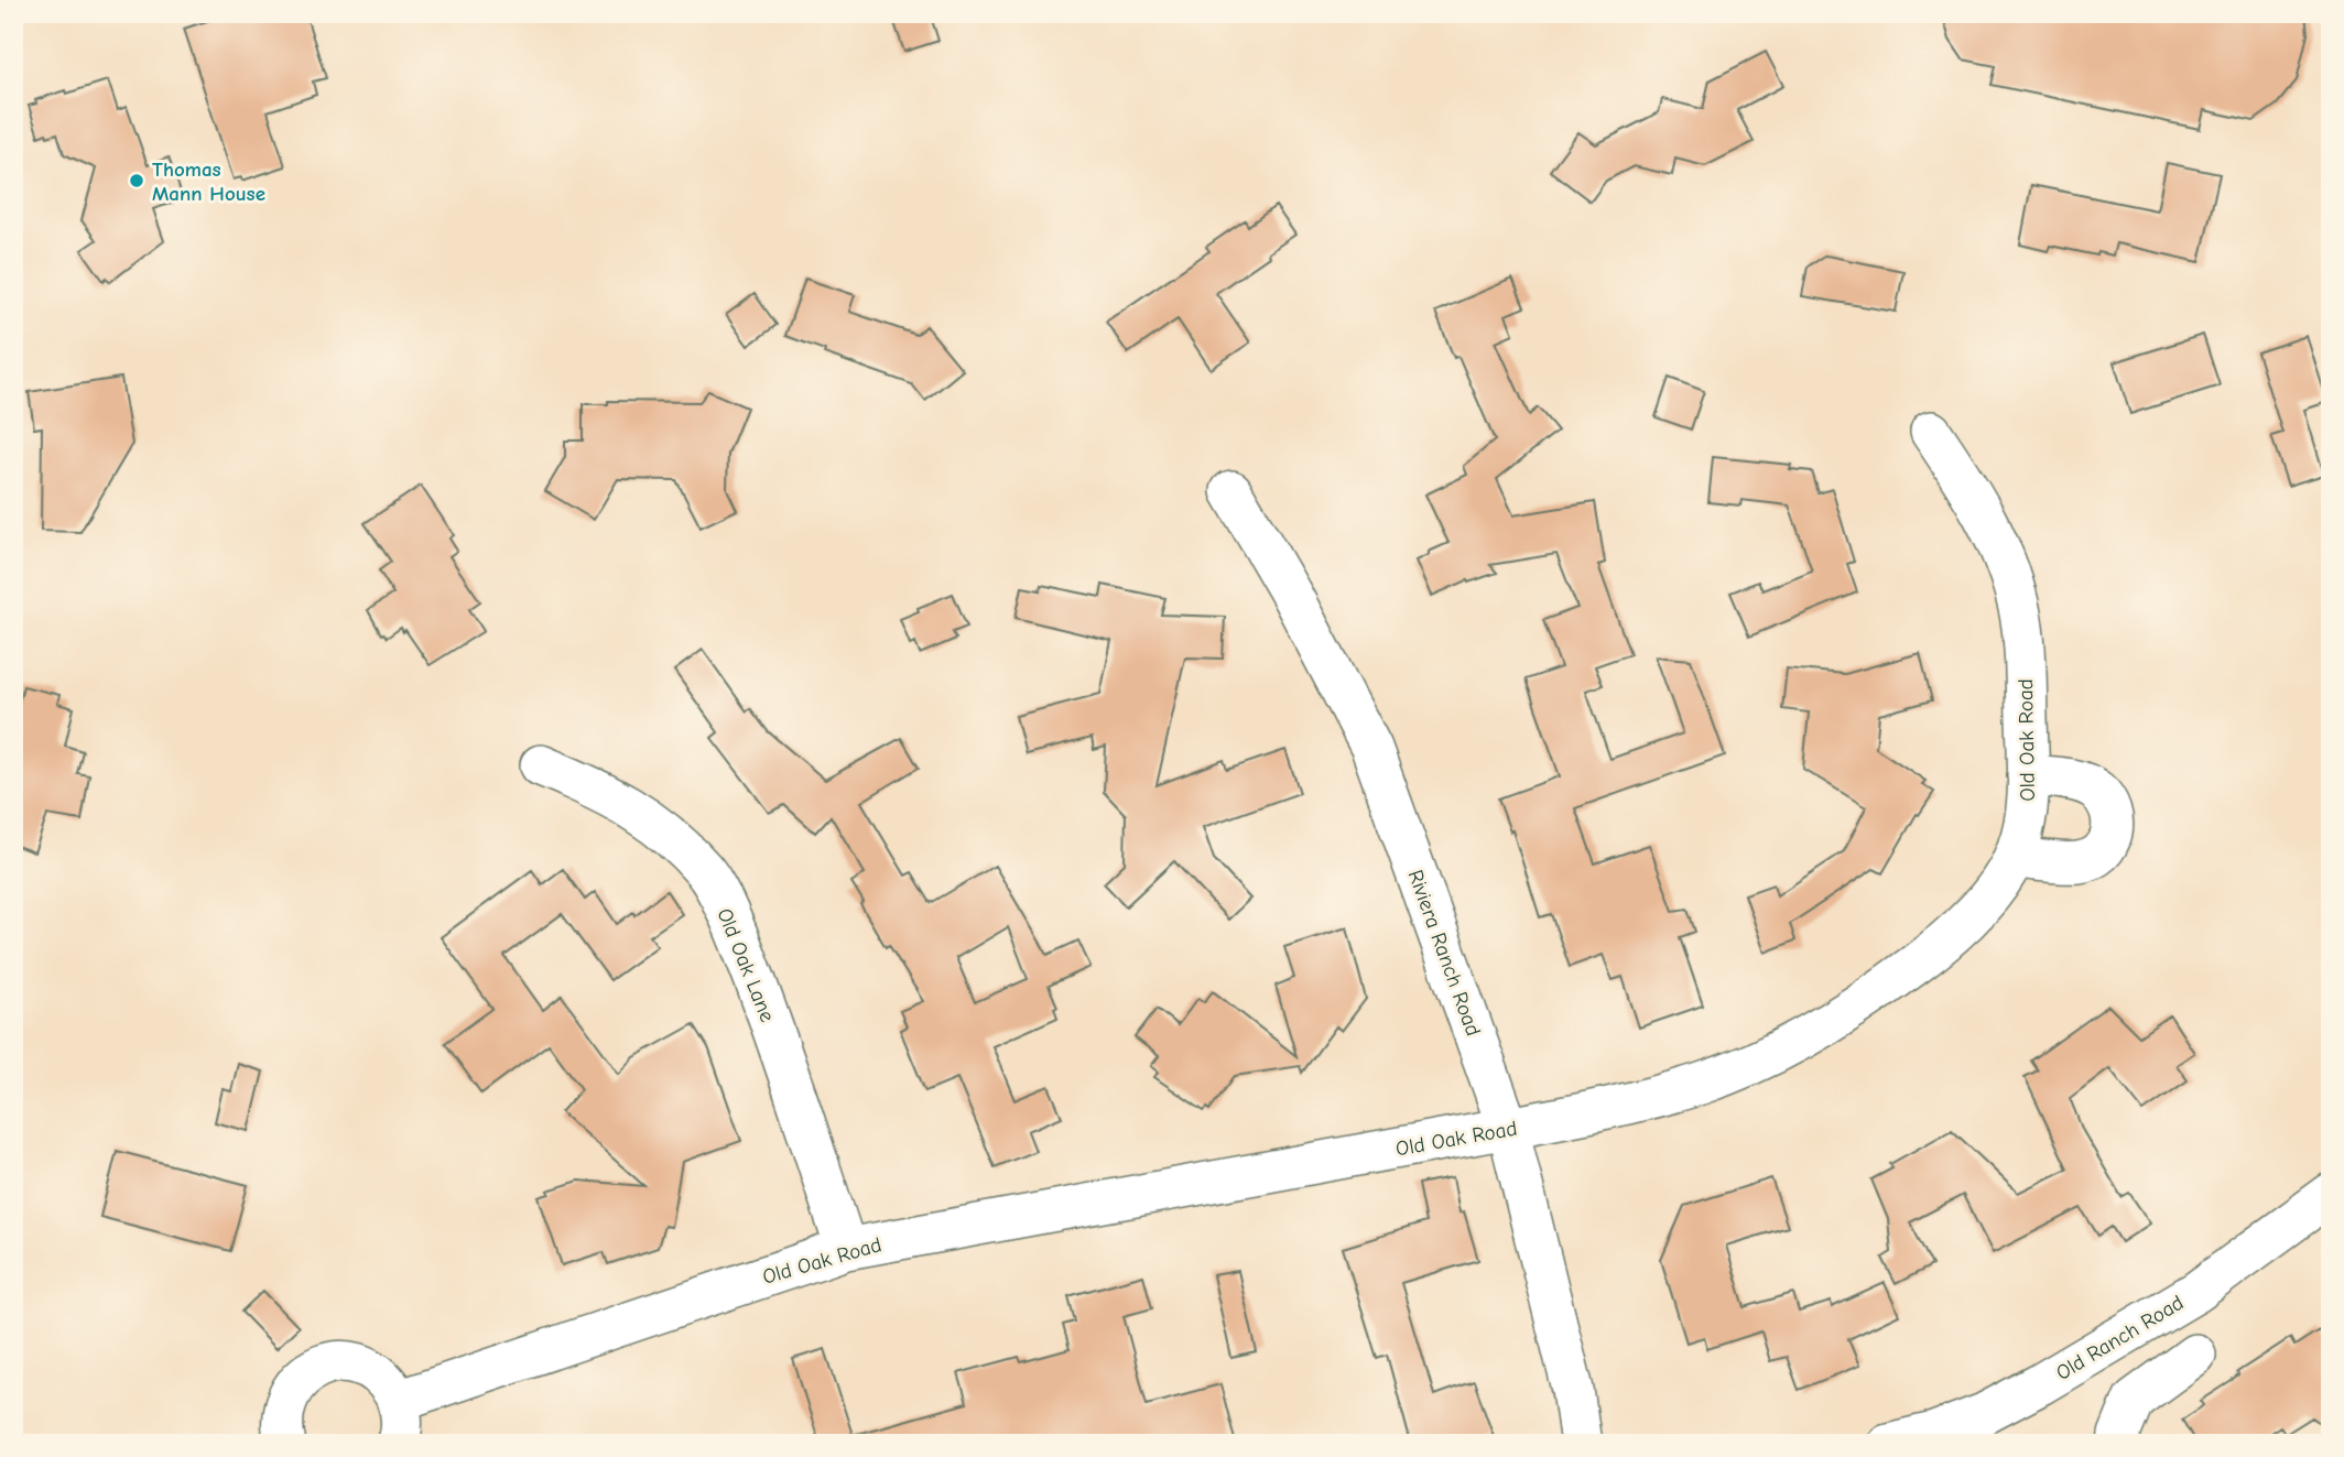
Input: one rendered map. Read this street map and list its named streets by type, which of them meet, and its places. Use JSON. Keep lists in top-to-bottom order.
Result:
{
  "streets": {
    "street": [
      "Old Oak Road",
      "Riviera Ranch Road",
      "Old Oak Lane",
      "Old Ranch Road"
    ]
  },
  "crossings": [
    ["Old Oak Road", "Riviera Ranch Road"],
    ["Old Oak Road", "Old Oak Lane"]
  ],
  "places": ["Thomas Mann House"]
}
